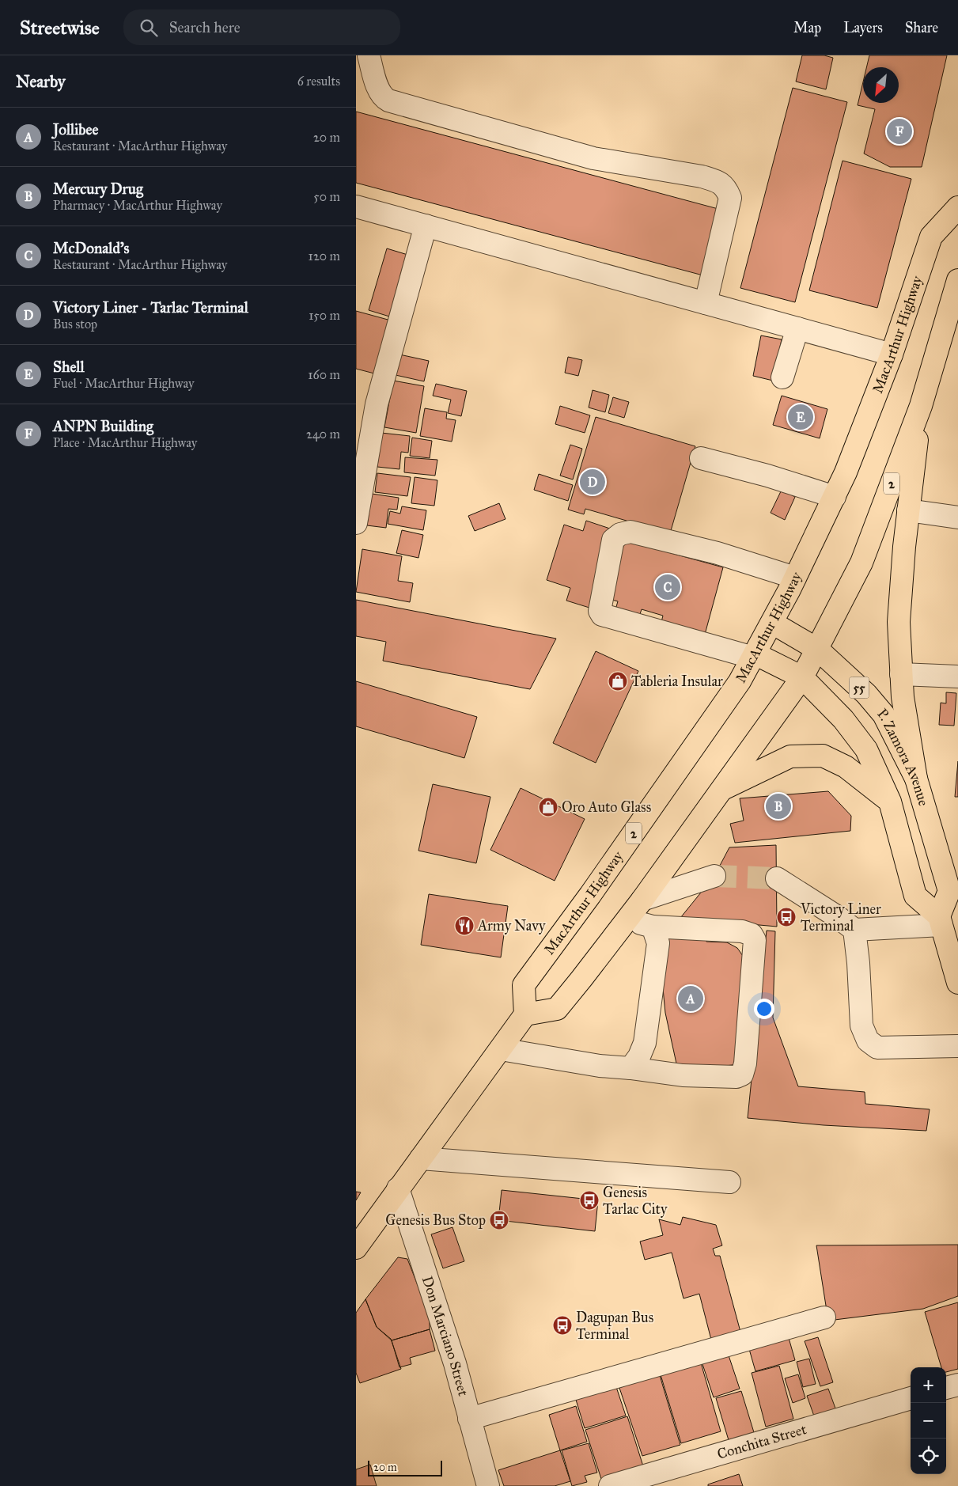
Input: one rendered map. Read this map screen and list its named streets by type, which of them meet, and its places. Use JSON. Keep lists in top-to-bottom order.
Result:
{
  "streets": {
    "highway": [
      "MacArthur Highway",
      "2",
      "55",
      "P. Zamora Avenue"
    ],
    "street": ["Don Marciano Street", "Conchita Street"]
  },
  "crossings": [
    ["MacArthur Highway", "2"],
    ["MacArthur Highway", "P. Zamora Avenue"],
    ["2", "P. Zamora Avenue"]
  ],
  "places": {
    "shop": ["Tableria Insular", "Oro Auto Glass"],
    "bus stop": [
      "Victory Liner Terminal",
      "Genesis Tarlac City",
      "Genesis Bus Stop",
      "Dagupan Bus Terminal"
    ],
    "restaurant": ["Army Navy"]
  },
  "scale_bar": "20 m",
  "north": "bottom left",
  "page": {
    "header": "Streetwise",
    "search": "Search here",
    "nav": ["Map", "Layers", "Share"],
    "heading": ["Nearby", "6 results"],
    "list": [
      {
        "mark": "A",
        "name": "Jollibee",
        "note": "Restaurant · MacArthur Highway",
        "value": "20 m"
      },
      {
        "mark": "B",
        "name": "Mercury Drug",
        "note": "Pharmacy · MacArthur Highway",
        "value": "50 m"
      },
      {
        "mark": "C",
        "name": "McDonald's",
        "note": "Restaurant · MacArthur Highway",
        "value": "120 m"
      },
      {
        "mark": "D",
        "name": "Victory Liner - Tarlac Terminal",
        "note": "Bus stop",
        "value": "150 m"
      },
      {
        "mark": "E",
        "name": "Shell",
        "note": "Fuel · MacArthur Highway",
        "value": "160 m"
      },
      {
        "mark": "F",
        "name": "ANPN Building",
        "note": "Place · MacArthur Highway",
        "value": "240 m"
      }
    ],
    "pins": [
      "F",
      "E",
      "D",
      "C",
      "B",
      "A"
    ],
    "map_buttons": ["+", "−"],
    "scale": "20 m"
  }
}
